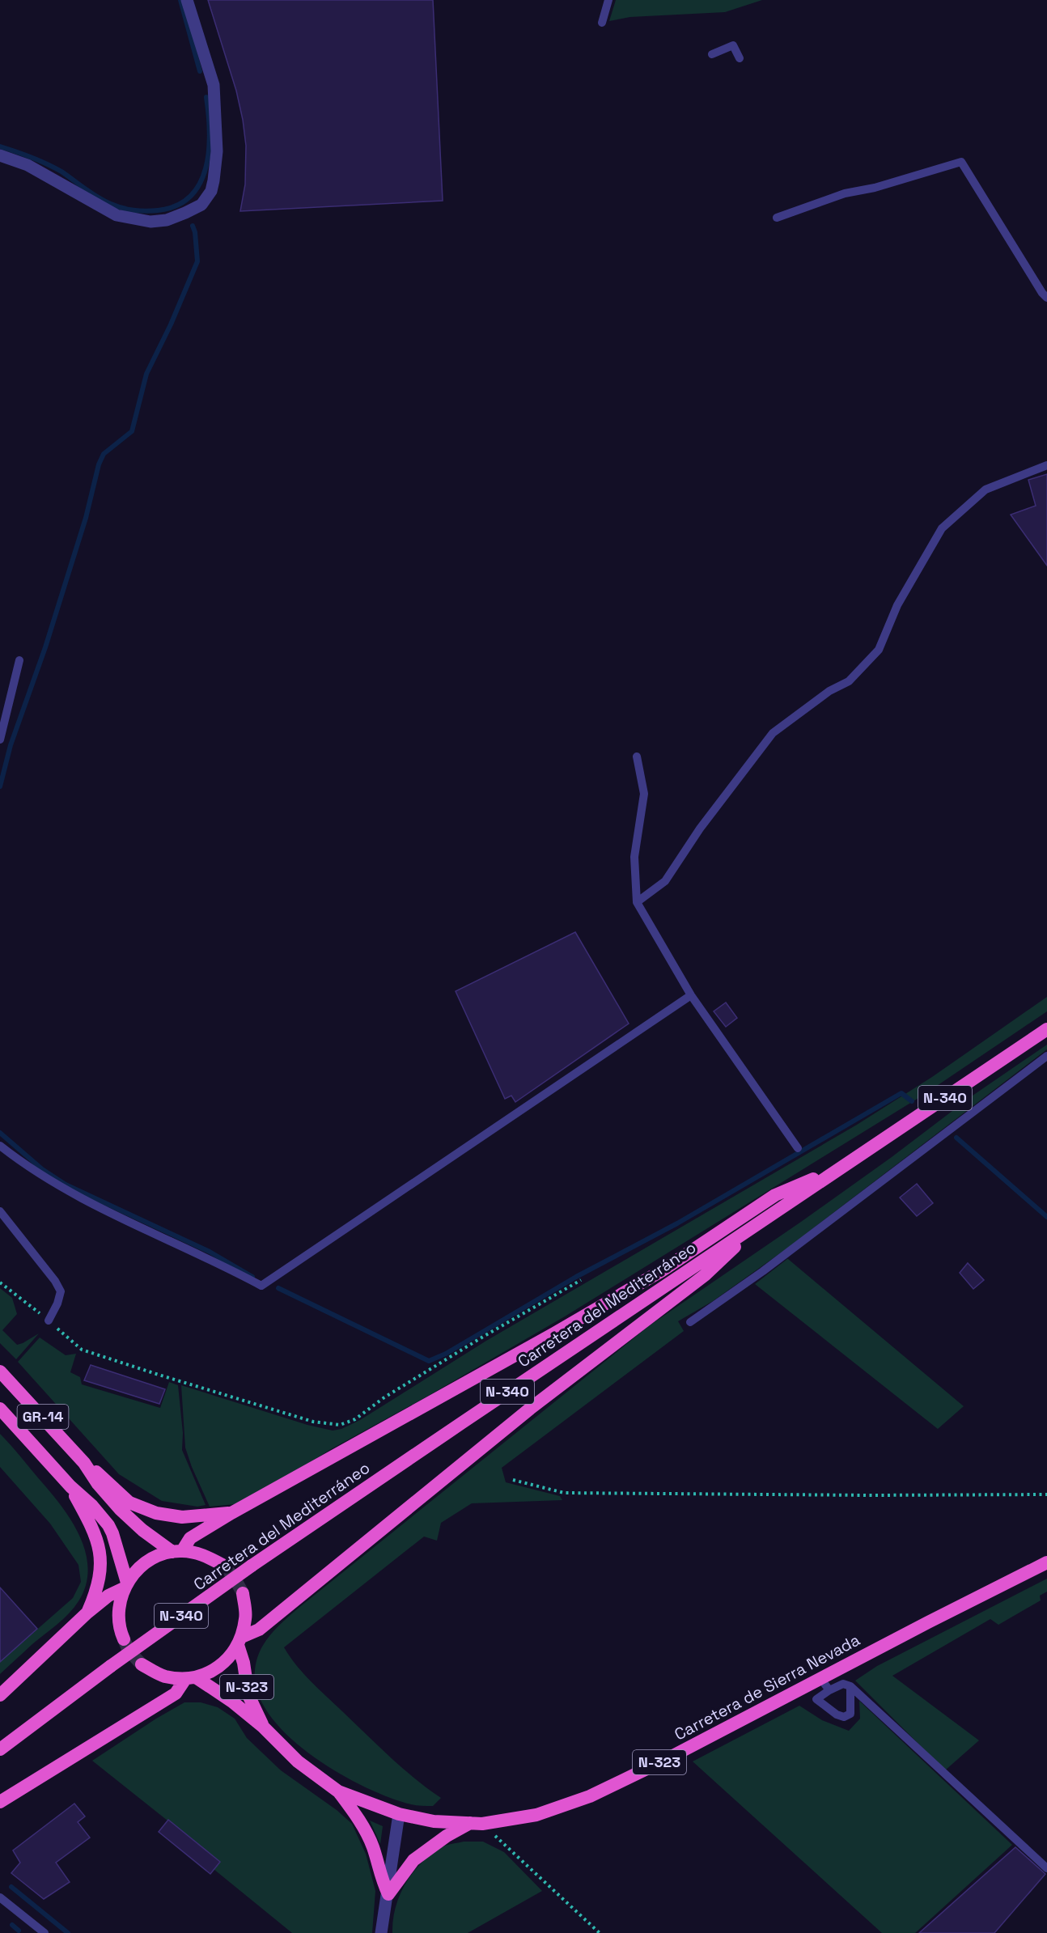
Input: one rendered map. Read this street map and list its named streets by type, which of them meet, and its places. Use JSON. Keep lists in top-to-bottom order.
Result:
{
  "streets": {
    "highway": [
      "N-340",
      "Carretera del Mediterráneo",
      "GR-14",
      "N-323",
      "Carretera de Sierra Nevada"
    ]
  }
}
